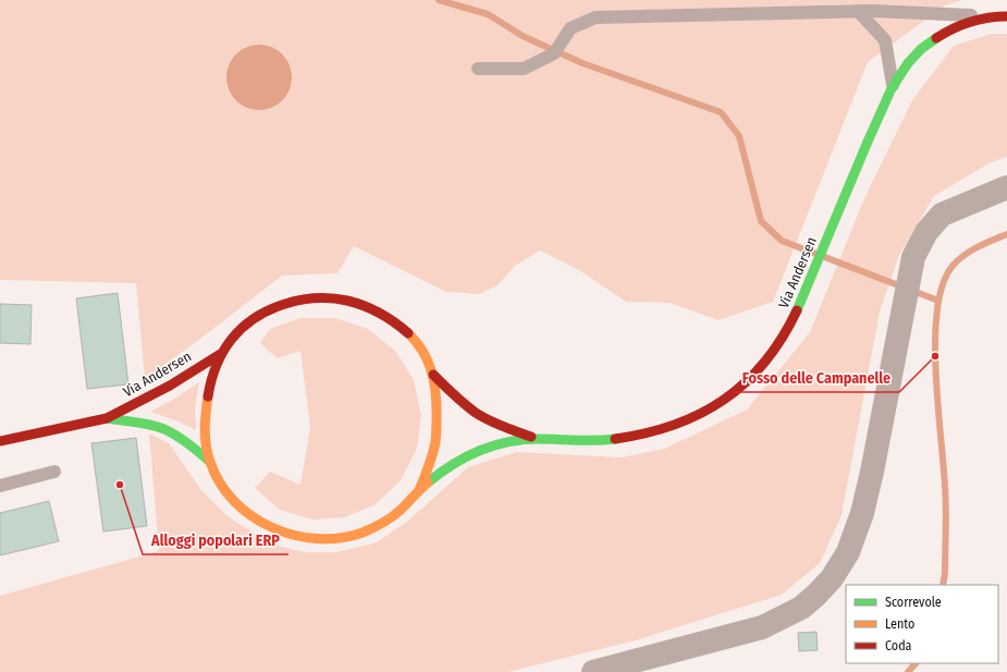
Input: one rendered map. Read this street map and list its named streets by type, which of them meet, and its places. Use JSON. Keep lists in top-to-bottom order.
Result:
{
  "streets": {
    "street": ["Via Andersen"]
  },
  "places": ["Fosso delle Campanelle", "Alloggi popolari ERP"],
  "legend": ["Scorrevole", "Lento", "Coda"]
}
